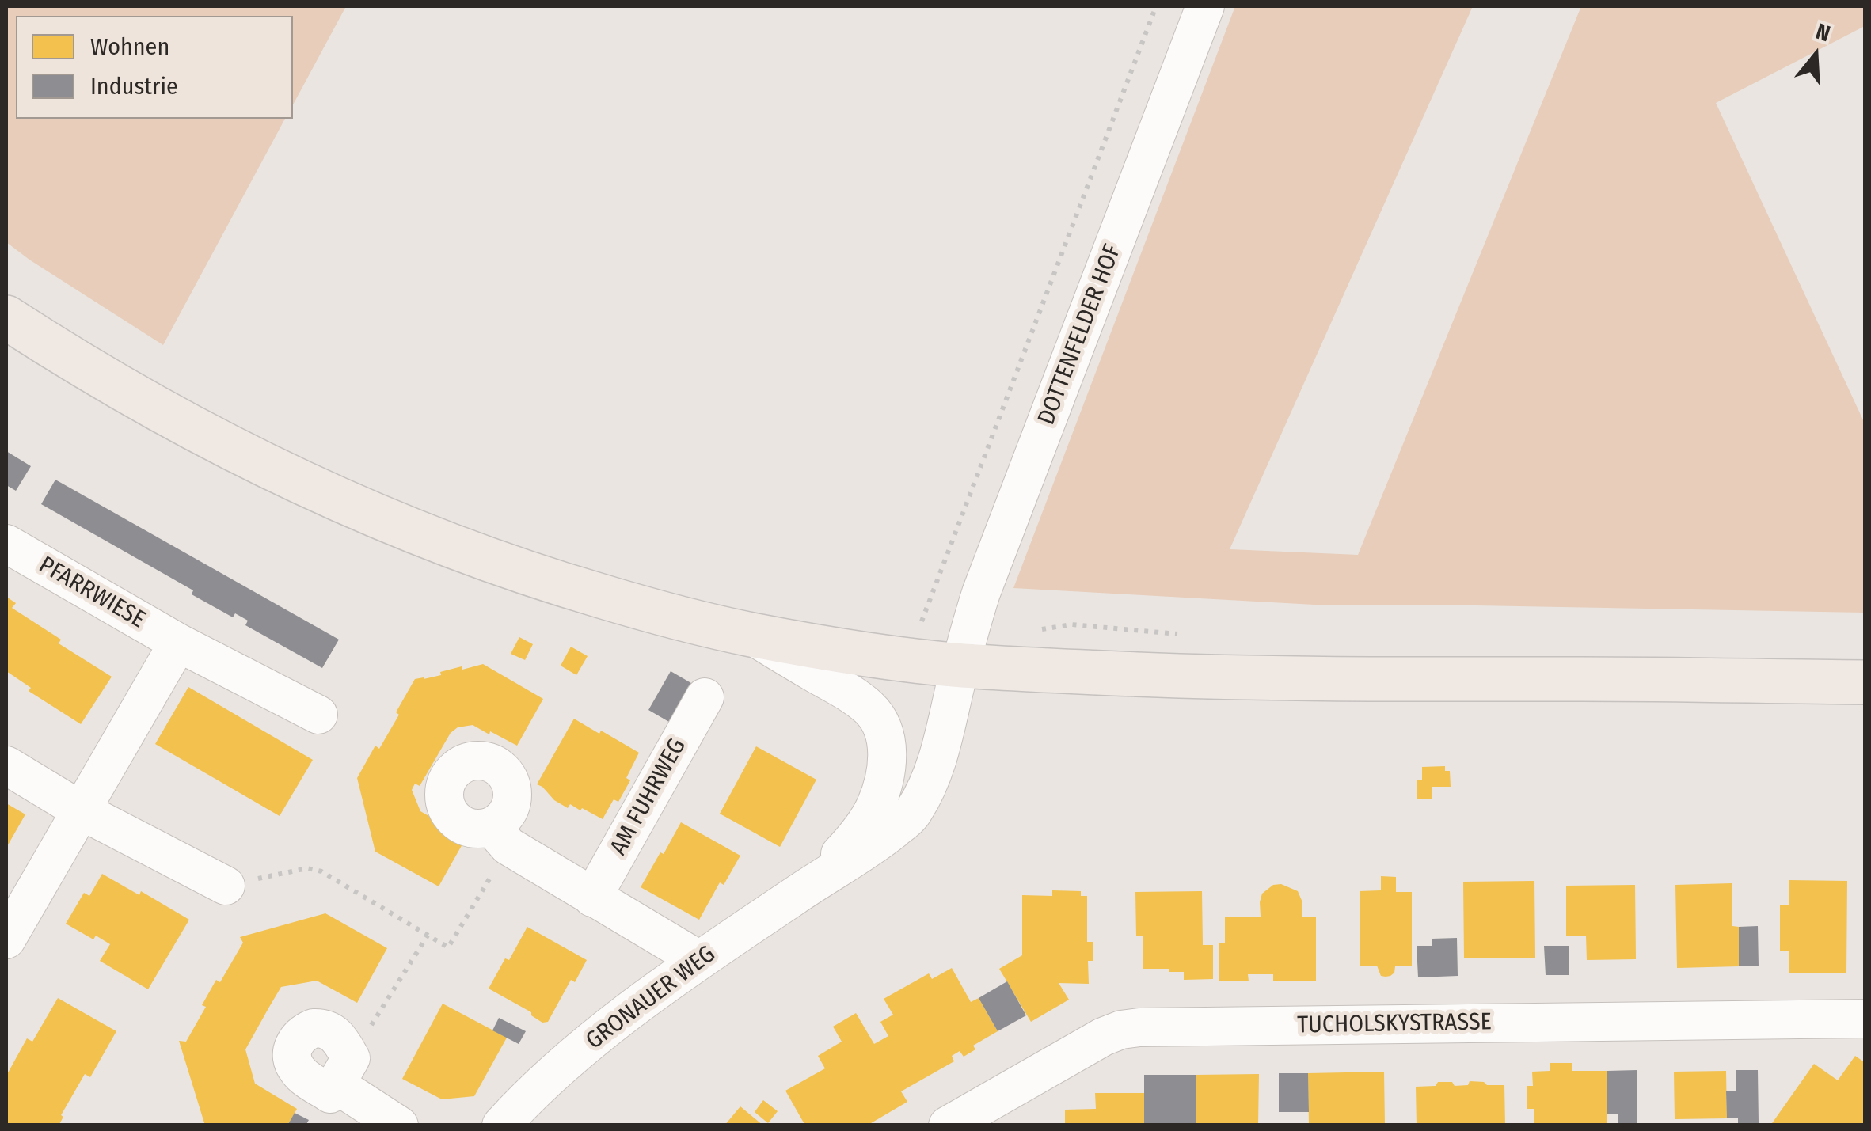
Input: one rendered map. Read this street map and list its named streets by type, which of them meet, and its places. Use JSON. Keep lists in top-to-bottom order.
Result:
{
  "streets": {
    "street": [
      "DOTTENFELDER HOF",
      "PFARRWIESE",
      "AM FUHRWEG",
      "GRONAUER WEG",
      "TUCHOLSKYSTRASSE"
    ]
  },
  "crossings": [
    ["DOTTENFELDER HOF", "GRONAUER WEG"]
  ],
  "legend": ["Wohnen", "Industrie"],
  "north": "top"
}
